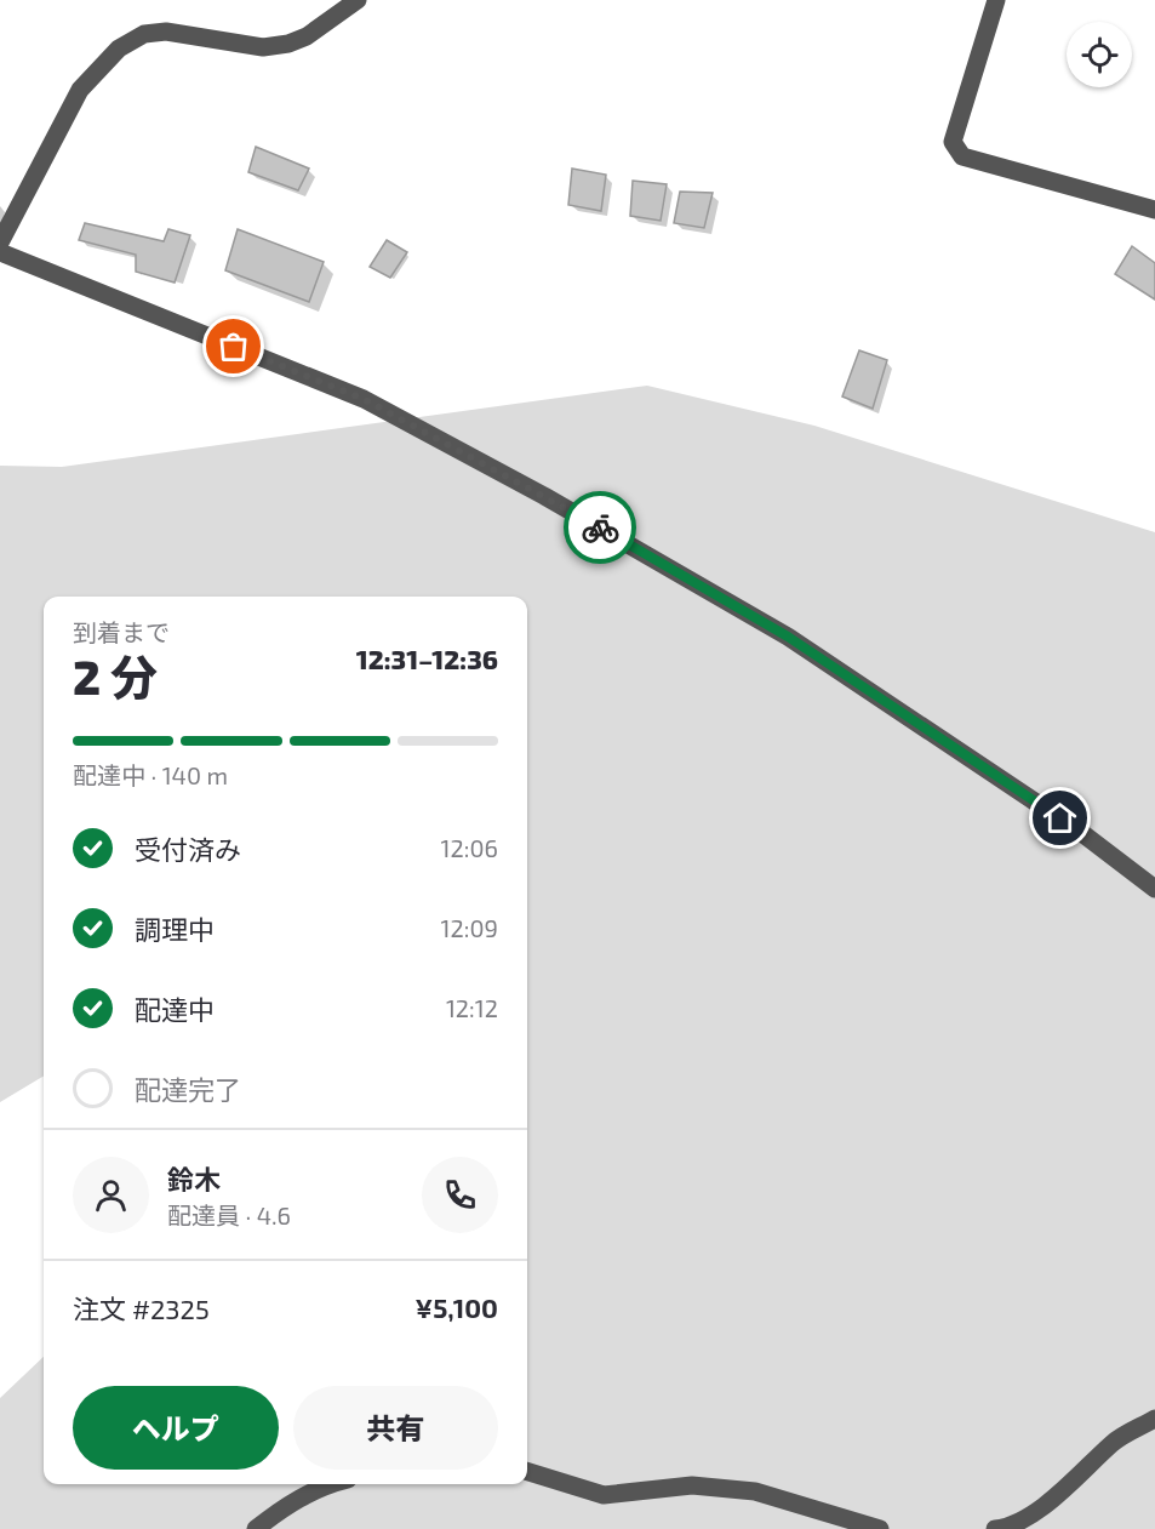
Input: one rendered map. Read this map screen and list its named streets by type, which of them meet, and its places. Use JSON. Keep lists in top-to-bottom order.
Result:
{
  "page": {
    "heading": ["2 分", "到着まで", "12:31–12:36"],
    "panel": [
      "鈴木",
      "配達員 · 4.6",
      "注文 #2325",
      "¥5,100"
    ],
    "bar": "配達中 · 140 m",
    "list": [
      ["受付済み", "12:06"],
      ["調理中", "12:09"],
      ["配達中", "12:12"],
      "配達完了"
    ],
    "buttons": ["ヘルプ", "共有"]
  }
}
